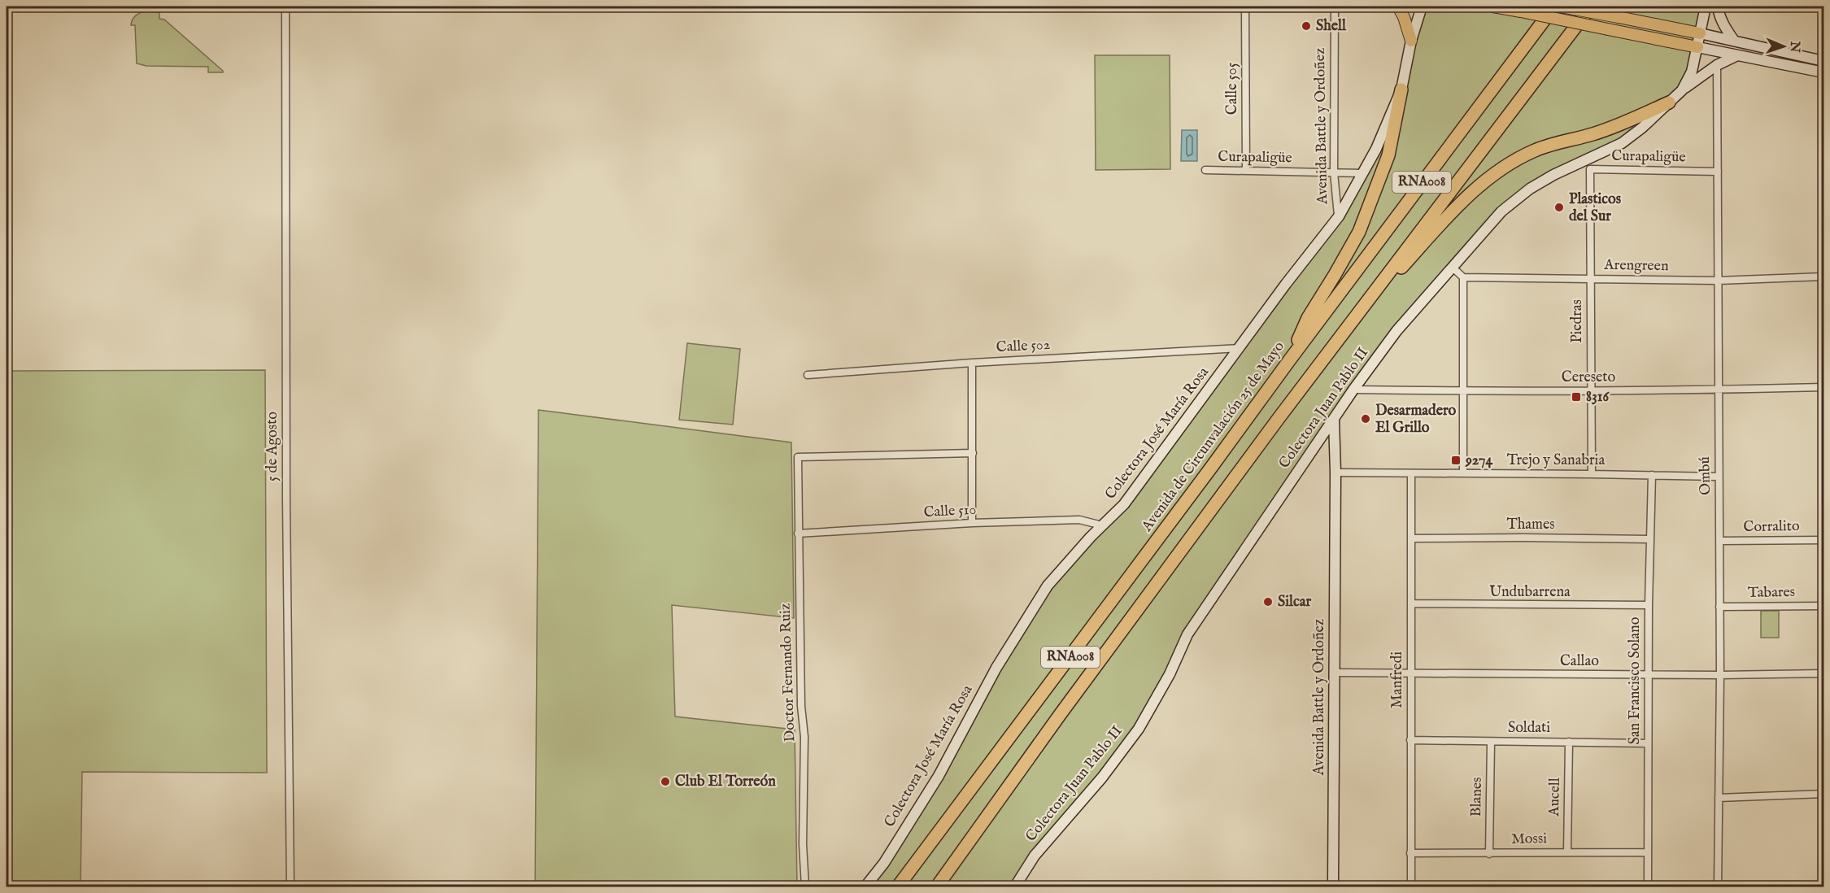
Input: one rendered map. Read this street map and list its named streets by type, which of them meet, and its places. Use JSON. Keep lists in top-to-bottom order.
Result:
{
  "streets": {
    "highway": ["RNA008", "Avenida de Circunvalación 25 de Mayo"],
    "main road": ["Avenida Battle y Ordoñez", "Colectora Juan Pablo II", "Colectora José María Rosa"],
    "street": [
      "Calle 505",
      "Curapaligüe",
      "Arengreen",
      "Piedras",
      "Calle 502",
      "Cereseto",
      "5 de Agosto",
      "Trejo y Sanabria",
      "Ombú",
      "Calle 510",
      "Thames",
      "Corralito",
      "Undubarrena",
      "Tabares",
      "Callao",
      "Doctor Fernando Ruiz",
      "Manfredi",
      "San Francisco Solano",
      "Soldati",
      "Blanes",
      "Aucell",
      "Mossi"
    ]
  },
  "crossings": [
    ["Calle 505", "Curapaligüe"],
    ["Avenida Battle y Ordoñez", "Curapaligüe"],
    ["Avenida Battle y Ordoñez", "Colectora Juan Pablo II"],
    ["Avenida Battle y Ordoñez", "Colectora José María Rosa"],
    ["Avenida Battle y Ordoñez", "Trejo y Sanabria"],
    ["Avenida Battle y Ordoñez", "Callao"],
    ["Curapaligüe", "Piedras"],
    ["Curapaligüe", "Colectora Juan Pablo II"],
    ["Curapaligüe", "Colectora José María Rosa"],
    ["Curapaligüe", "Ombú"],
    ["Arengreen", "Piedras"],
    ["Arengreen", "Ombú"],
    ["Piedras", "Cereseto"],
    ["Piedras", "Trejo y Sanabria"],
    ["Calle 502", "Colectora José María Rosa"],
    ["Cereseto", "Colectora Juan Pablo II"],
    ["Cereseto", "Ombú"],
    ["Colectora José María Rosa", "Calle 510"],
    ["Trejo y Sanabria", "Ombú"],
    ["Trejo y Sanabria", "Manfredi"],
    ["Trejo y Sanabria", "San Francisco Solano"],
    ["Ombú", "Corralito"],
    ["Ombú", "Tabares"],
    ["Ombú", "Callao"],
    ["Calle 510", "Doctor Fernando Ruiz"],
    ["Thames", "Manfredi"],
    ["Thames", "San Francisco Solano"],
    ["Undubarrena", "Manfredi"],
    ["Undubarrena", "San Francisco Solano"],
    ["Callao", "Manfredi"],
    ["Callao", "San Francisco Solano"],
    ["Manfredi", "Soldati"],
    ["Manfredi", "Mossi"],
    ["San Francisco Solano", "Soldati"],
    ["San Francisco Solano", "Mossi"],
    ["Soldati", "Blanes"],
    ["Soldati", "Aucell"],
    ["Blanes", "Mossi"],
    ["Aucell", "Mossi"]
  ],
  "places": {
    "other": [
      "Shell",
      "Plasticos del Sur",
      "Desarmadero El Grillo",
      "Silcar",
      "Club El Torreón"
    ],
    "transit": ["8316", "9274"]
  },
  "north": "right"
}
